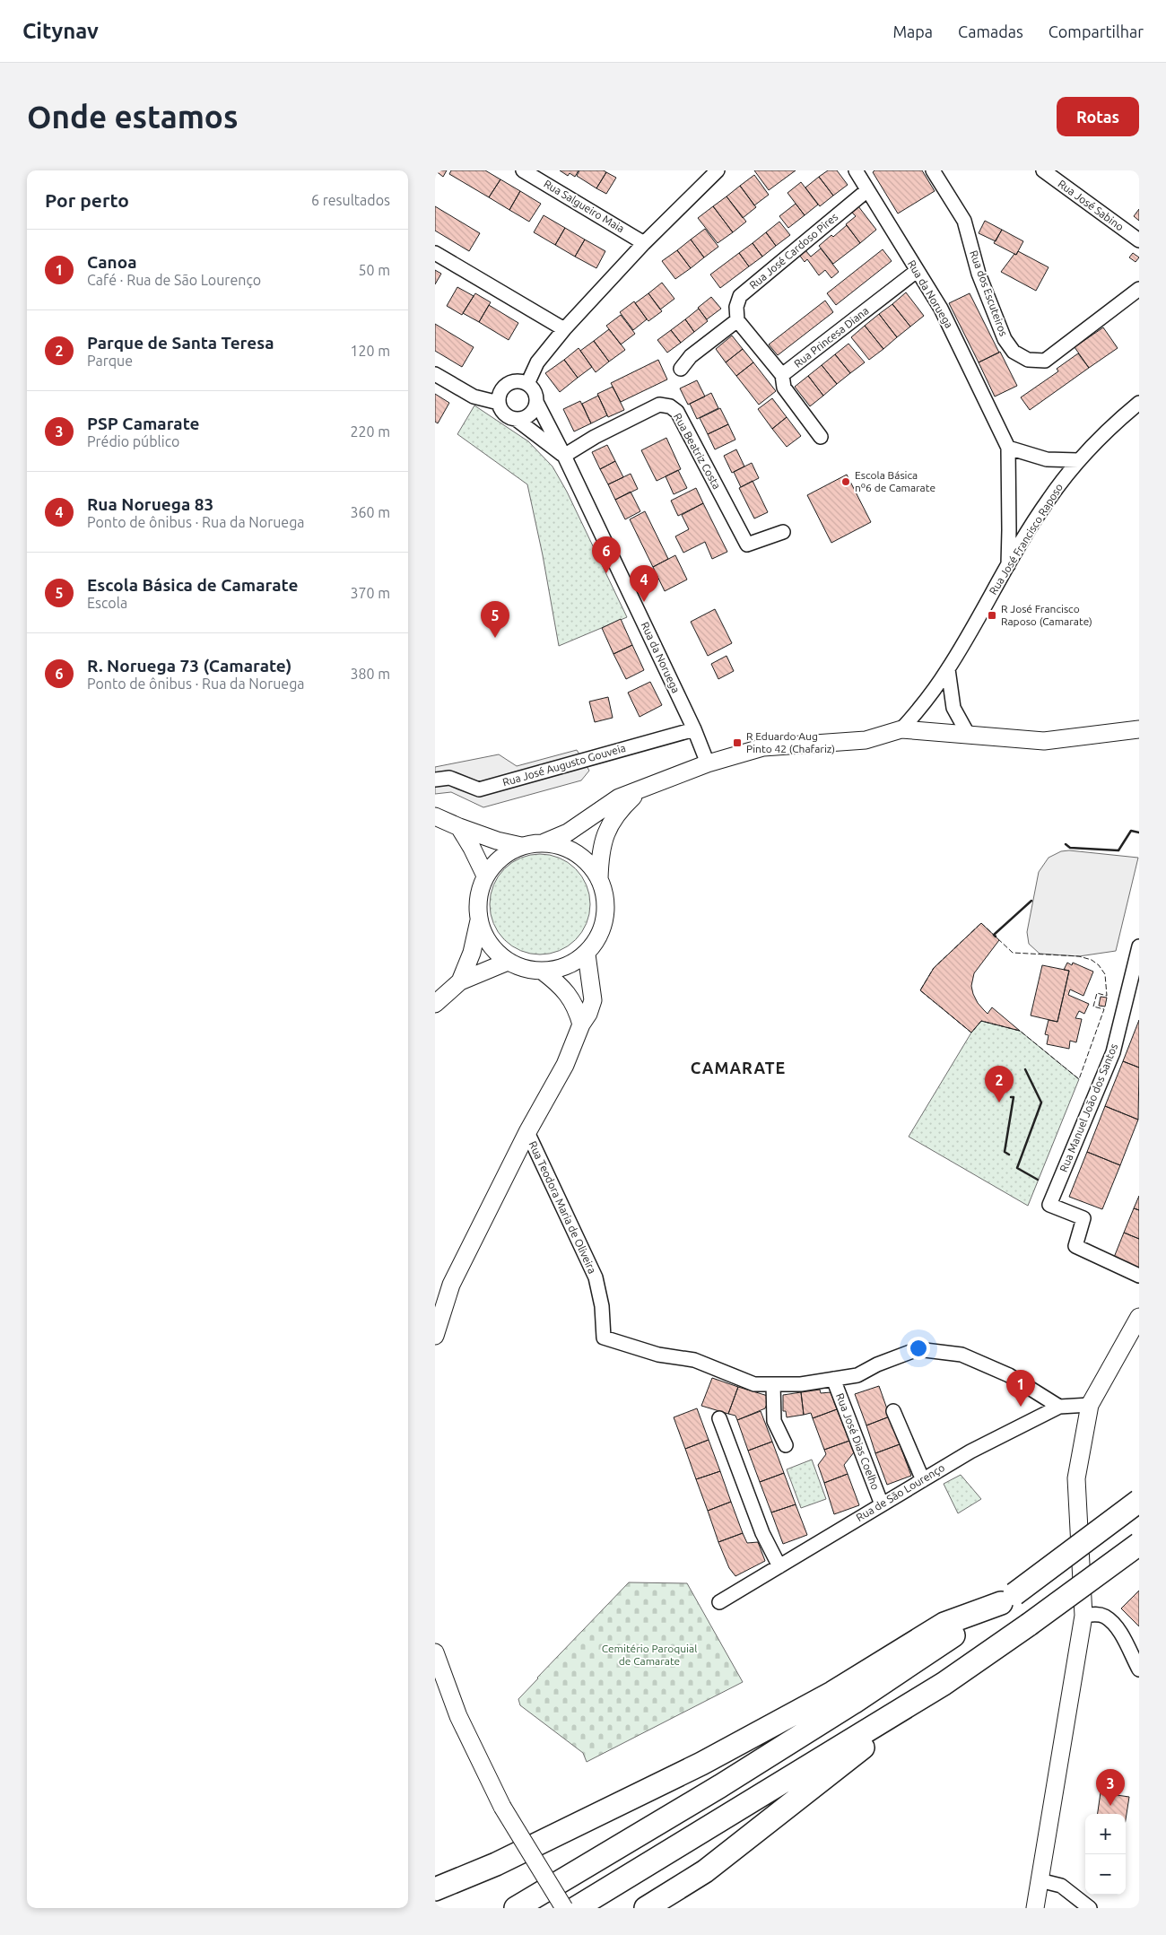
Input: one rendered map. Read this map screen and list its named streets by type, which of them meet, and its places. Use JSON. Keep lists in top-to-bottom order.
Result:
{
  "streets": {
    "street": [
      "Rua José Sabino",
      "Rua Salgueiro Maia",
      "Rua José Cardoso Pires",
      "Rua dos Escuteiros",
      "Rua da Noruega",
      "Rua Princesa Diana",
      "Rua Beatriz Costa",
      "Rua José Francisco Raposo",
      "Rua José Augusto Gouveia",
      "Rua Manuel João dos Santos",
      "Rua Teodora Maria de Oliveira",
      "Rua José Dias Coelho",
      "Rua de São Lourenço"
    ]
  },
  "crossings": [
    ["Rua José Cardoso Pires", "Rua da Noruega"],
    ["Rua da Noruega", "Rua Princesa Diana"],
    ["Rua da Noruega", "Rua Beatriz Costa"],
    ["Rua da Noruega", "Rua José Francisco Raposo"],
    ["Rua da Noruega", "Rua José Augusto Gouveia"],
    ["Rua Teodora Maria de Oliveira", "Rua José Dias Coelho"],
    ["Rua Teodora Maria de Oliveira", "Rua de São Lourenço"],
    ["Rua José Dias Coelho", "Rua de São Lourenço"]
  ],
  "districts": ["CAMARATE"],
  "parks": ["Cemitério Paroquial de Camarate"],
  "places": {
    "other": ["Escola Básica nº6 de Camarate"],
    "transit": ["R José Francisco Raposo (Camarate)", "R Eduardo Aug Pinto 42 (Chafariz)"]
  },
  "page": {
    "header": "Citynav",
    "nav": ["Mapa", "Camadas", "Compartilhar"],
    "buttons": "Rotas",
    "title": "Onde estamos",
    "heading": ["Por perto", "6 resultados"],
    "list": [
      {
        "mark": "1",
        "name": "Canoa",
        "note": "Café · Rua de São Lourenço",
        "value": "50 m"
      },
      {
        "mark": "2",
        "name": "Parque de Santa Teresa",
        "note": "Parque",
        "value": "120 m"
      },
      {
        "mark": "3",
        "name": "PSP Camarate",
        "note": "Prédio público",
        "value": "220 m"
      },
      {
        "mark": "4",
        "name": "Rua Noruega 83",
        "note": "Ponto de ônibus · Rua da Noruega",
        "value": "360 m"
      },
      {
        "mark": "5",
        "name": "Escola Básica de Camarate",
        "note": "Escola",
        "value": "370 m"
      },
      {
        "mark": "6",
        "name": "R. Noruega 73 (Camarate)",
        "note": "Ponto de ônibus · Rua da Noruega",
        "value": "380 m"
      }
    ],
    "pins": [
      "6",
      "4",
      "5",
      "2",
      "1",
      "3"
    ],
    "map_buttons": ["+", "−"]
  }
}
